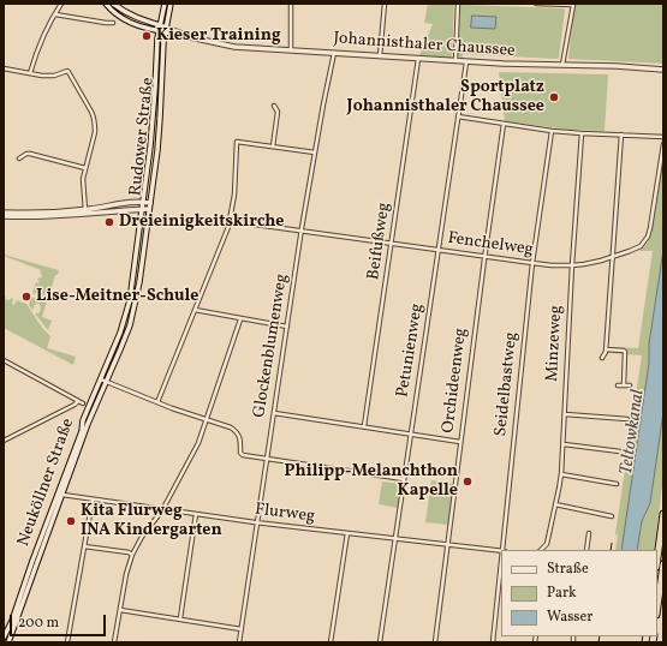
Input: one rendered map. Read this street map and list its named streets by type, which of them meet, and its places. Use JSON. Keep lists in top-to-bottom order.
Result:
{
  "streets": {
    "main road": ["Johannisthaler Chaussee", "Rudower Straße", "Neuköllner Straße"],
    "street": [
      "Beifußweg",
      "Fenchelweg",
      "Minzeweg",
      "Glockenblumenweg",
      "Petunienweg",
      "Orchideenweg",
      "Seidelbastweg",
      "Flurweg"
    ]
  },
  "crossings": [
    ["Johannisthaler Chaussee", "Rudower Straße"],
    ["Johannisthaler Chaussee", "Beifußweg"],
    ["Johannisthaler Chaussee", "Glockenblumenweg"],
    ["Johannisthaler Chaussee", "Petunienweg"],
    ["Rudower Straße", "Neuköllner Straße"],
    ["Beifußweg", "Fenchelweg"],
    ["Fenchelweg", "Minzeweg"],
    ["Fenchelweg", "Glockenblumenweg"],
    ["Fenchelweg", "Petunienweg"],
    ["Fenchelweg", "Orchideenweg"],
    ["Fenchelweg", "Seidelbastweg"],
    ["Glockenblumenweg", "Flurweg"],
    ["Petunienweg", "Flurweg"],
    ["Orchideenweg", "Flurweg"],
    ["Neuköllner Straße", "Flurweg"]
  ],
  "water": ["Teltowkanal"],
  "places": [
    "Kieser Training",
    "Sportplatz Johannisthaler Chaussee",
    "Dreieinigkeitskirche",
    "Lise-Meitner-Schule",
    "Philipp-Melanchthon Kapelle",
    "Kita Flurweg INA Kindergarten"
  ],
  "legend": ["Straße", "Park", "Wasser"],
  "scale_bar": "200 m"
}
